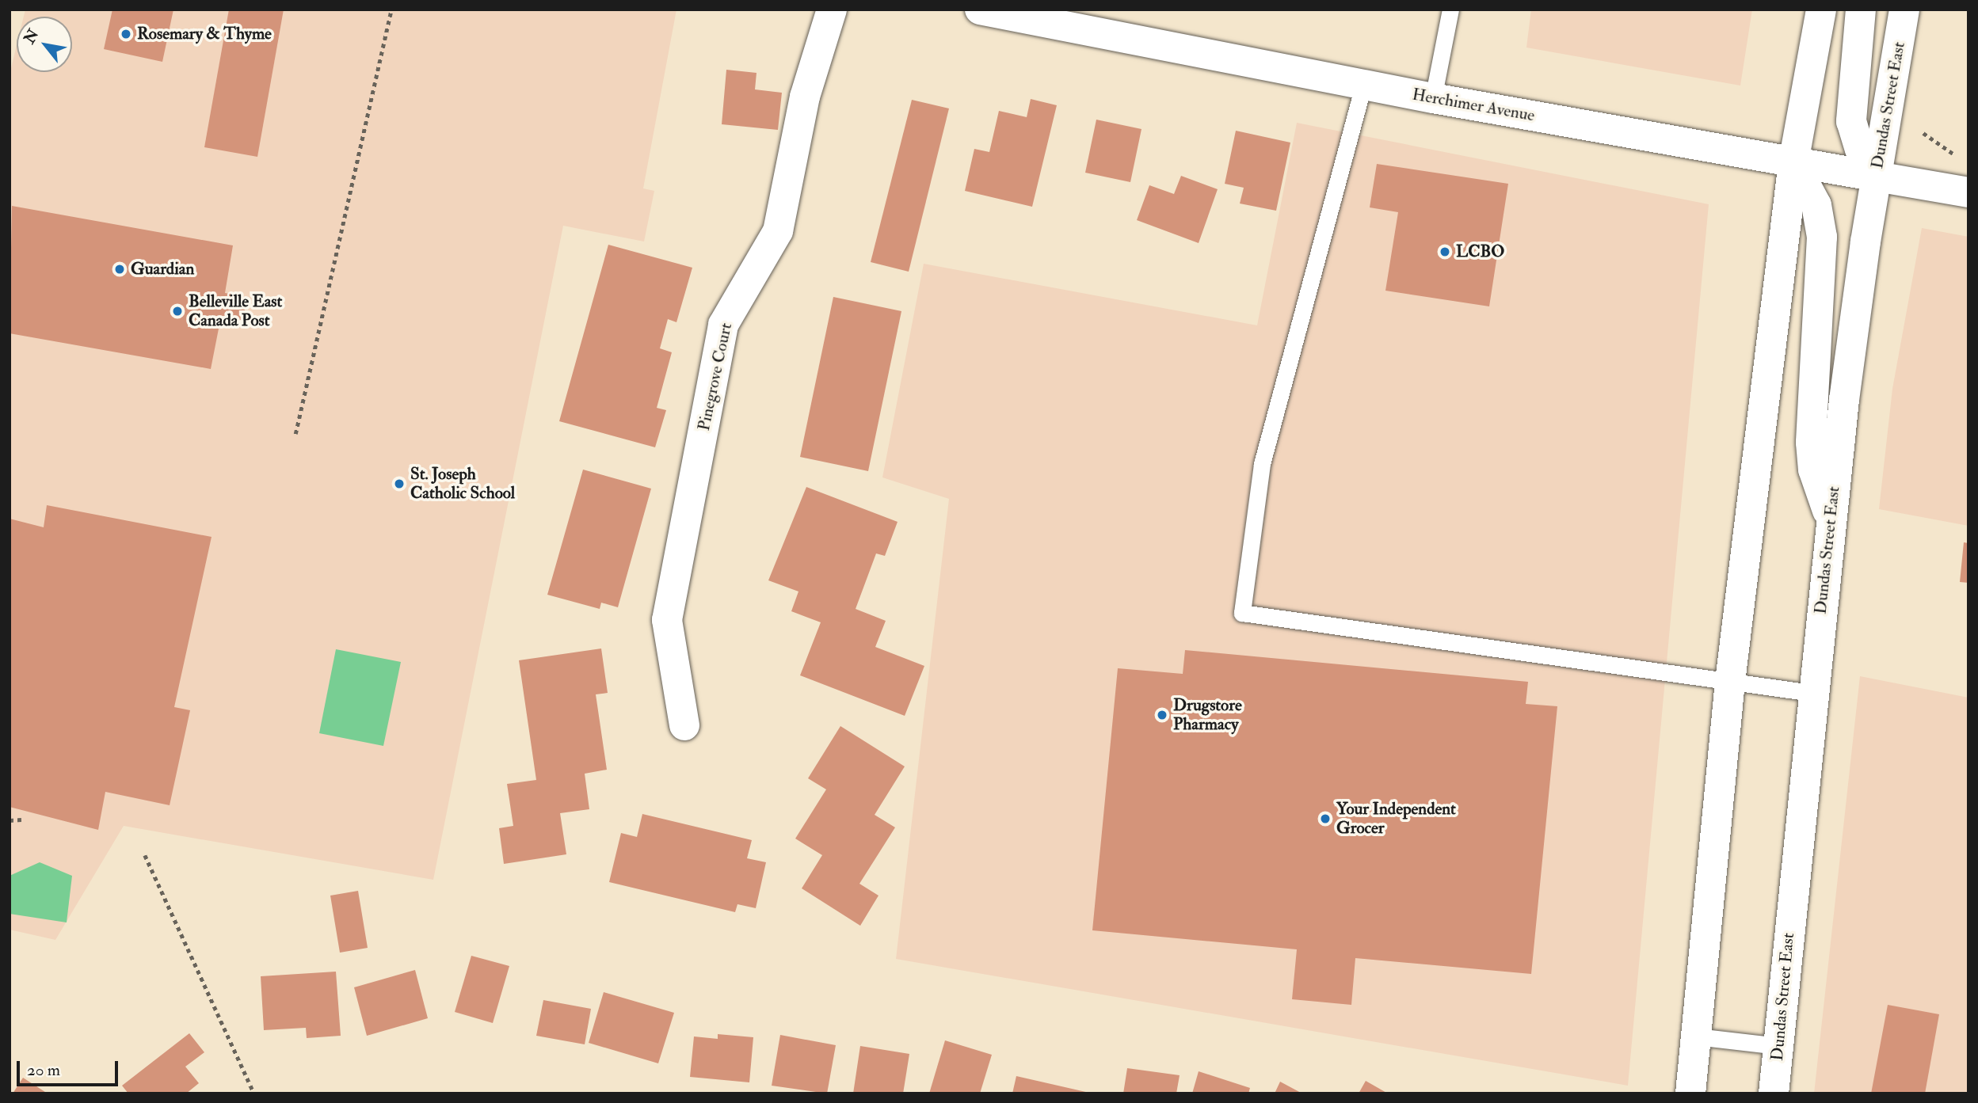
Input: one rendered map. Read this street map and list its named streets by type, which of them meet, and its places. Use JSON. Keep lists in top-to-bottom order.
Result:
{
  "streets": {
    "main road": ["Herchimer Avenue", "Dundas Street East", "Pinegrove Court"]
  },
  "crossings": [
    ["Herchimer Avenue", "Dundas Street East"]
  ],
  "places": [
    "Rosemary & Thyme",
    "LCBO",
    "Guardian",
    "Belleville East Canada Post",
    "St. Joseph Catholic School",
    "Drugstore Pharmacy",
    "Your Independent Grocer"
  ],
  "scale_bar": "20 m",
  "north": "top left"
}
